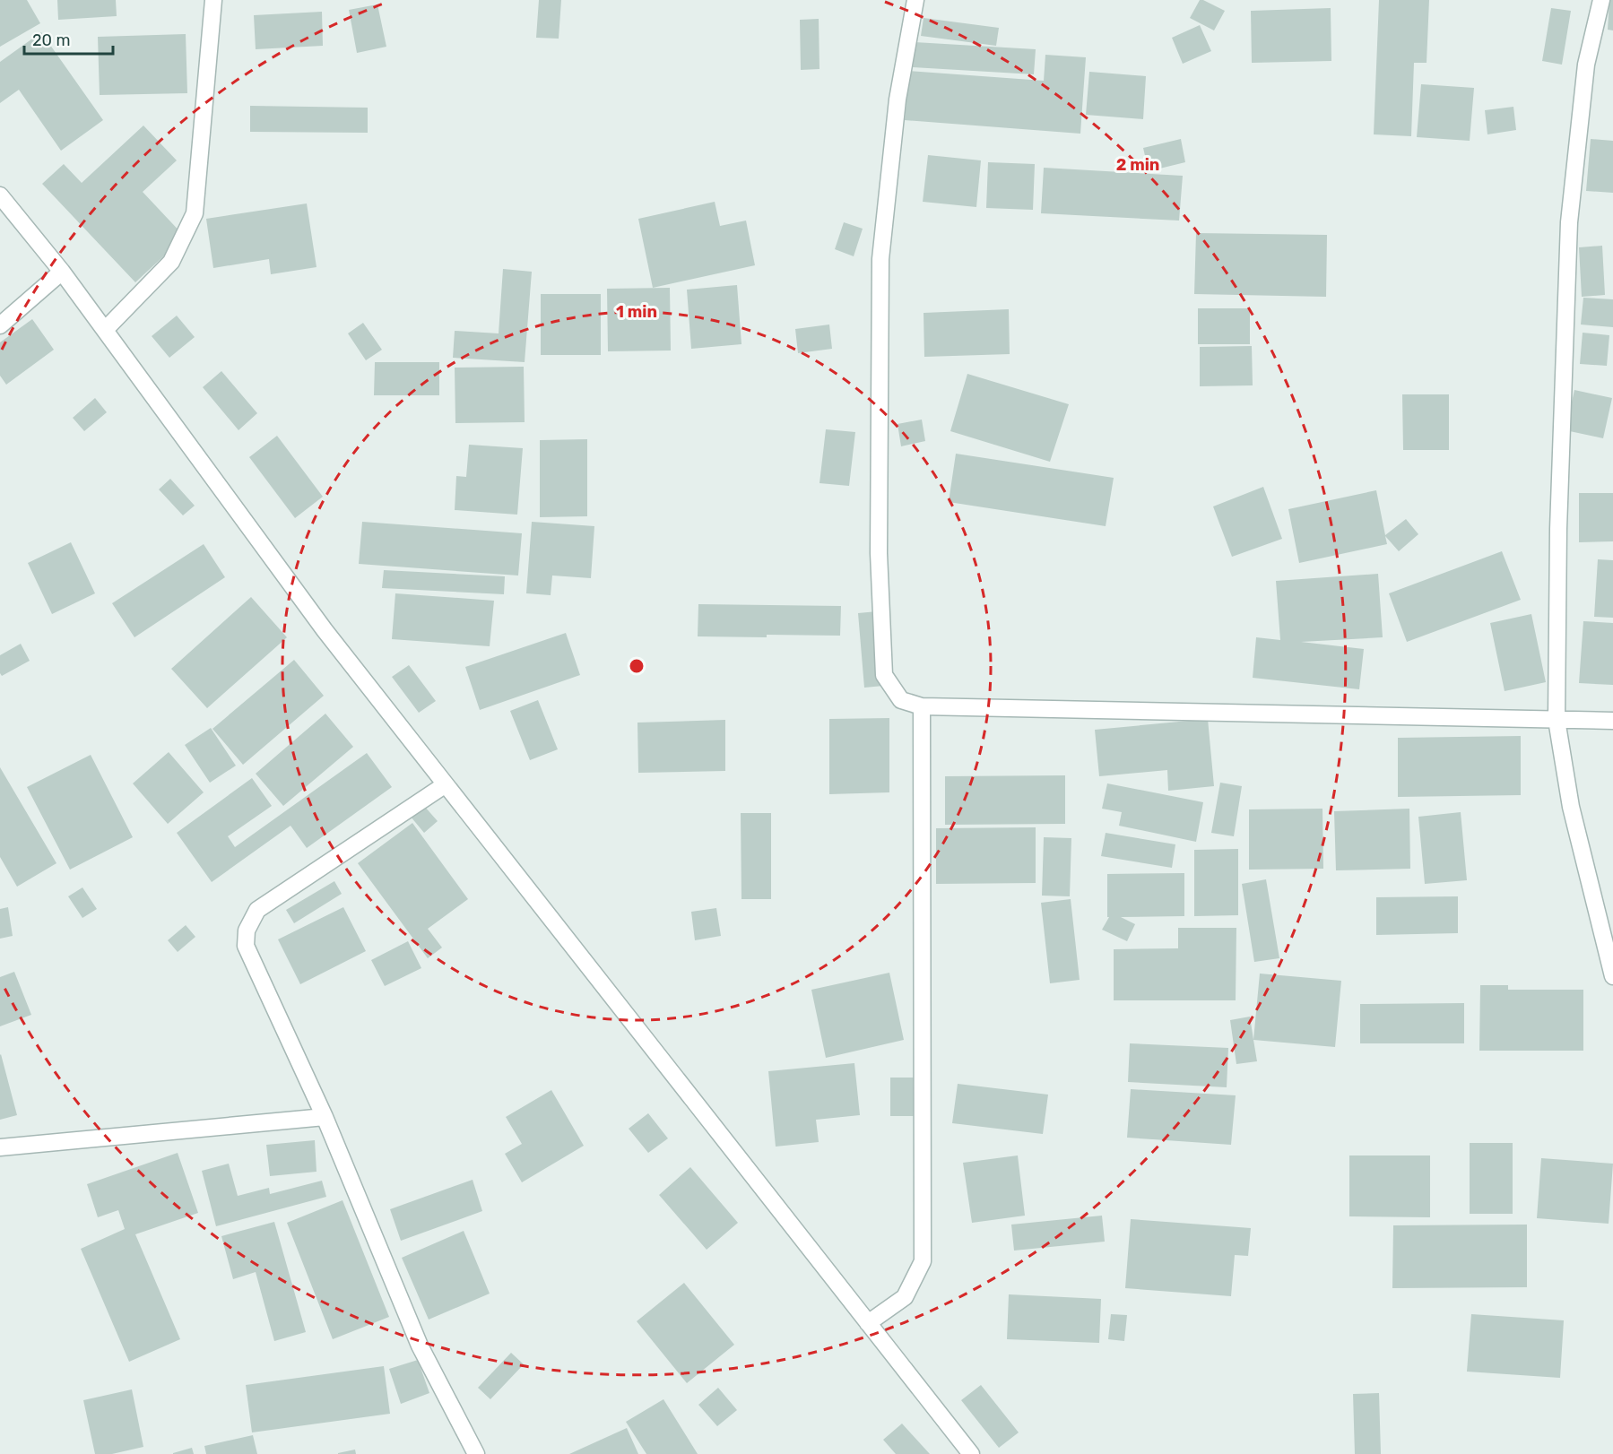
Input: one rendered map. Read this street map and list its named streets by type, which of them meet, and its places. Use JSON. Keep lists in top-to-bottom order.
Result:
{
  "scale_bar": "20 m",
  "rings": ["2 min", "1 min"]
}
